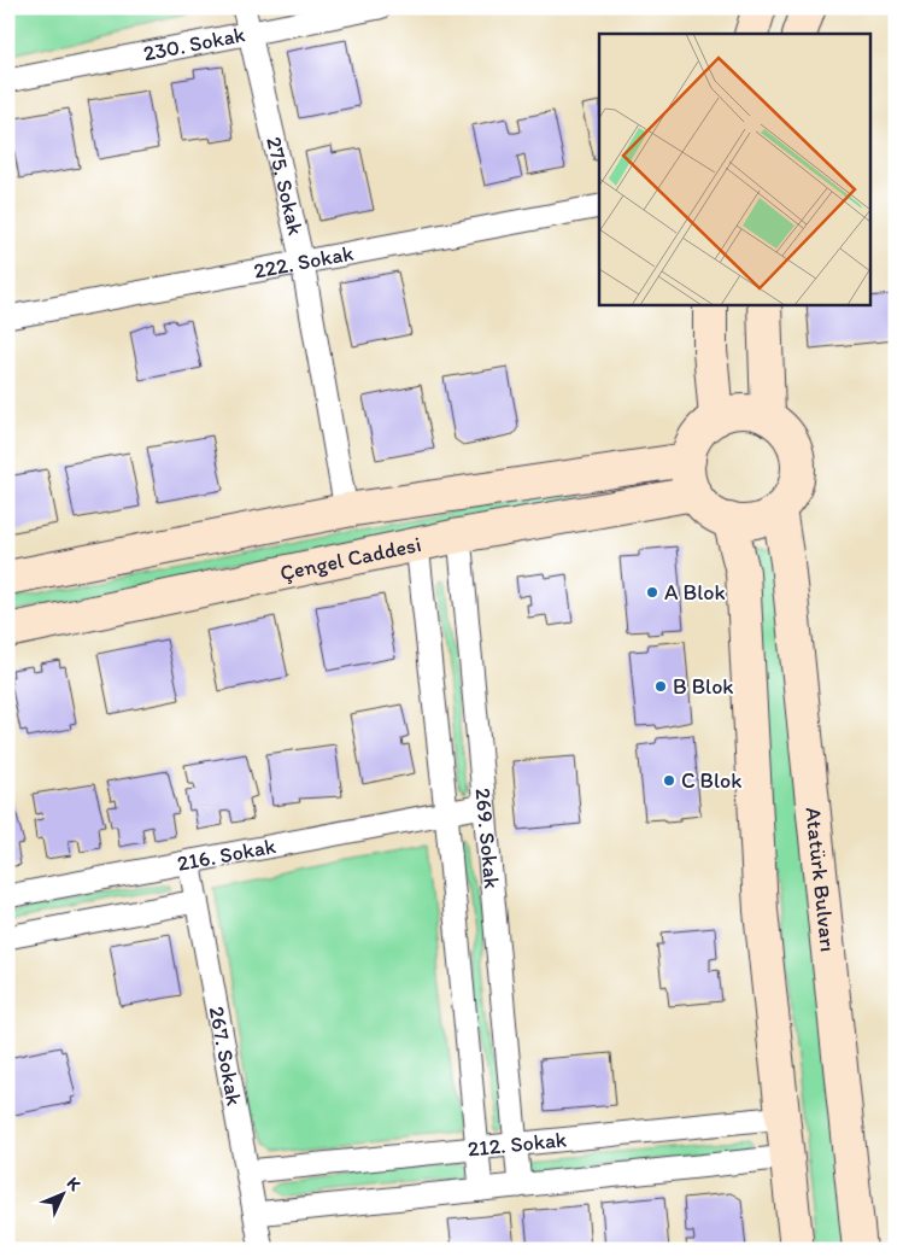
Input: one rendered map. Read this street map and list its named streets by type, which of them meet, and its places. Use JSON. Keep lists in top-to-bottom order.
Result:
{
  "streets": {
    "main road": ["Çengel Caddesi", "Atatürk Bulvarı"],
    "street": [
      "230. Sokak",
      "275. Sokak",
      "222. Sokak",
      "269. Sokak",
      "216. Sokak",
      "267. Sokak",
      "212. Sokak"
    ]
  },
  "crossings": [
    ["230. Sokak", "275. Sokak"],
    ["275. Sokak", "222. Sokak"],
    ["275. Sokak", "Çengel Caddesi"],
    ["Çengel Caddesi", "269. Sokak"],
    ["Çengel Caddesi", "Atatürk Bulvarı"],
    ["269. Sokak", "216. Sokak"],
    ["269. Sokak", "212. Sokak"],
    ["216. Sokak", "267. Sokak"],
    ["267. Sokak", "212. Sokak"]
  ],
  "places": ["A Blok", "B Blok", "C Blok"],
  "north": "top right"
}
